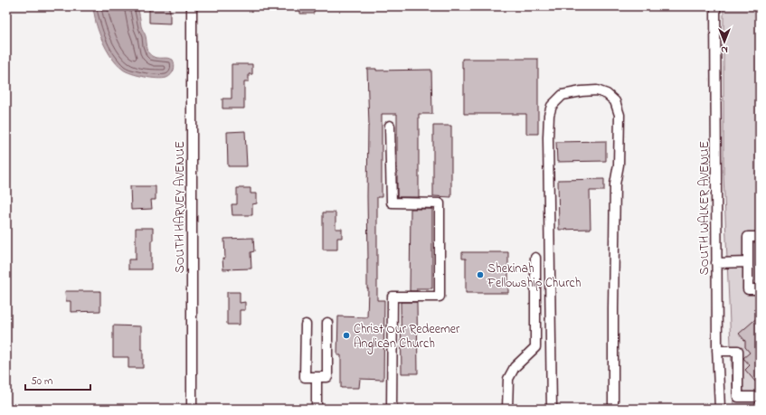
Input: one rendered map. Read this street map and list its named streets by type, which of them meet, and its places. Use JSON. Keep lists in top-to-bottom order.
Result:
{
  "streets": {
    "street": ["SOUTH HARVEY AVENUE", "SOUTH WALKER AVENUE"]
  },
  "places": ["Shekinah Fellowship Church", "Christ Our Redeemer Anglican Church"],
  "scale_bar": "50 m",
  "north": "bottom"
}
